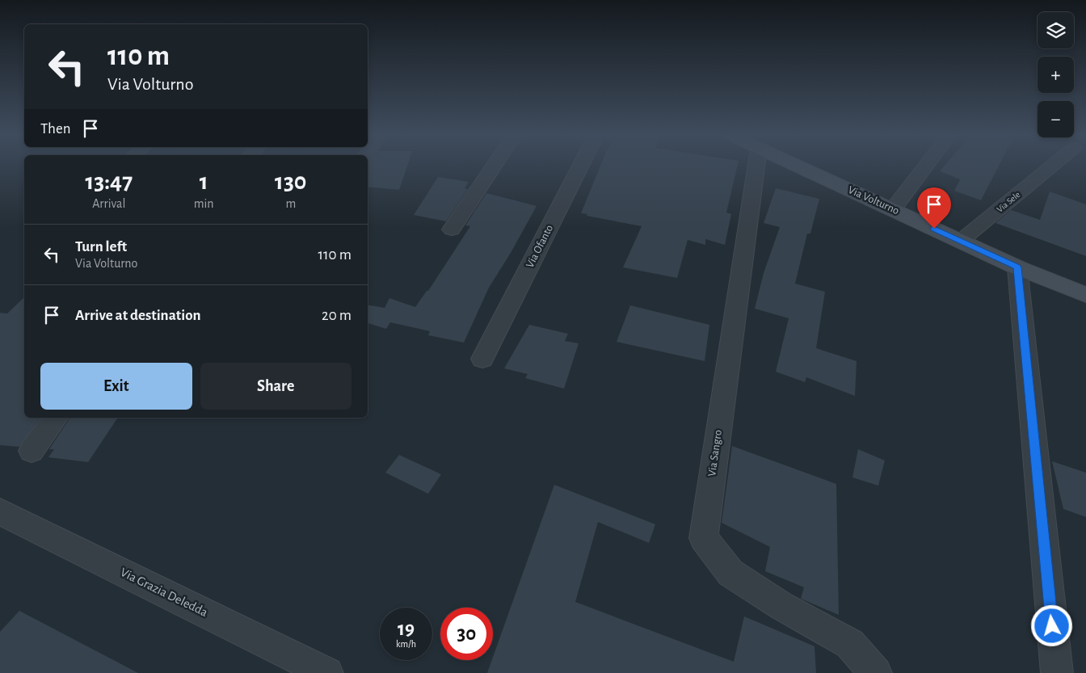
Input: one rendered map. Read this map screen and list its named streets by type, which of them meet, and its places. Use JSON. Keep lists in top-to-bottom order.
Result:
{
  "streets": {
    "street": [
      "Via Volturno",
      "Via Sele",
      "Via Ofanto",
      "Via Sangro",
      "Via Grazia Deledda"
    ]
  },
  "crossings": [
    ["Via Volturno", "Via Sele"]
  ],
  "page": {
    "map_buttons": ["+", "−"],
    "turn": ["110 m", "Via Volturno"],
    "then": "Then",
    "eta": [
      "13:47",
      "Arrival",
      "1",
      "min",
      "130",
      "m"
    ],
    "list": [
      {
        "name": "Turn left",
        "note": "Via Volturno",
        "value": "110 m"
      },
      {
        "name": "Arrive at destination",
        "value": "20 m"
      }
    ],
    "buttons": ["Exit", "Share"],
    "speed": "19 km/h",
    "limit": "30"
  }
}
